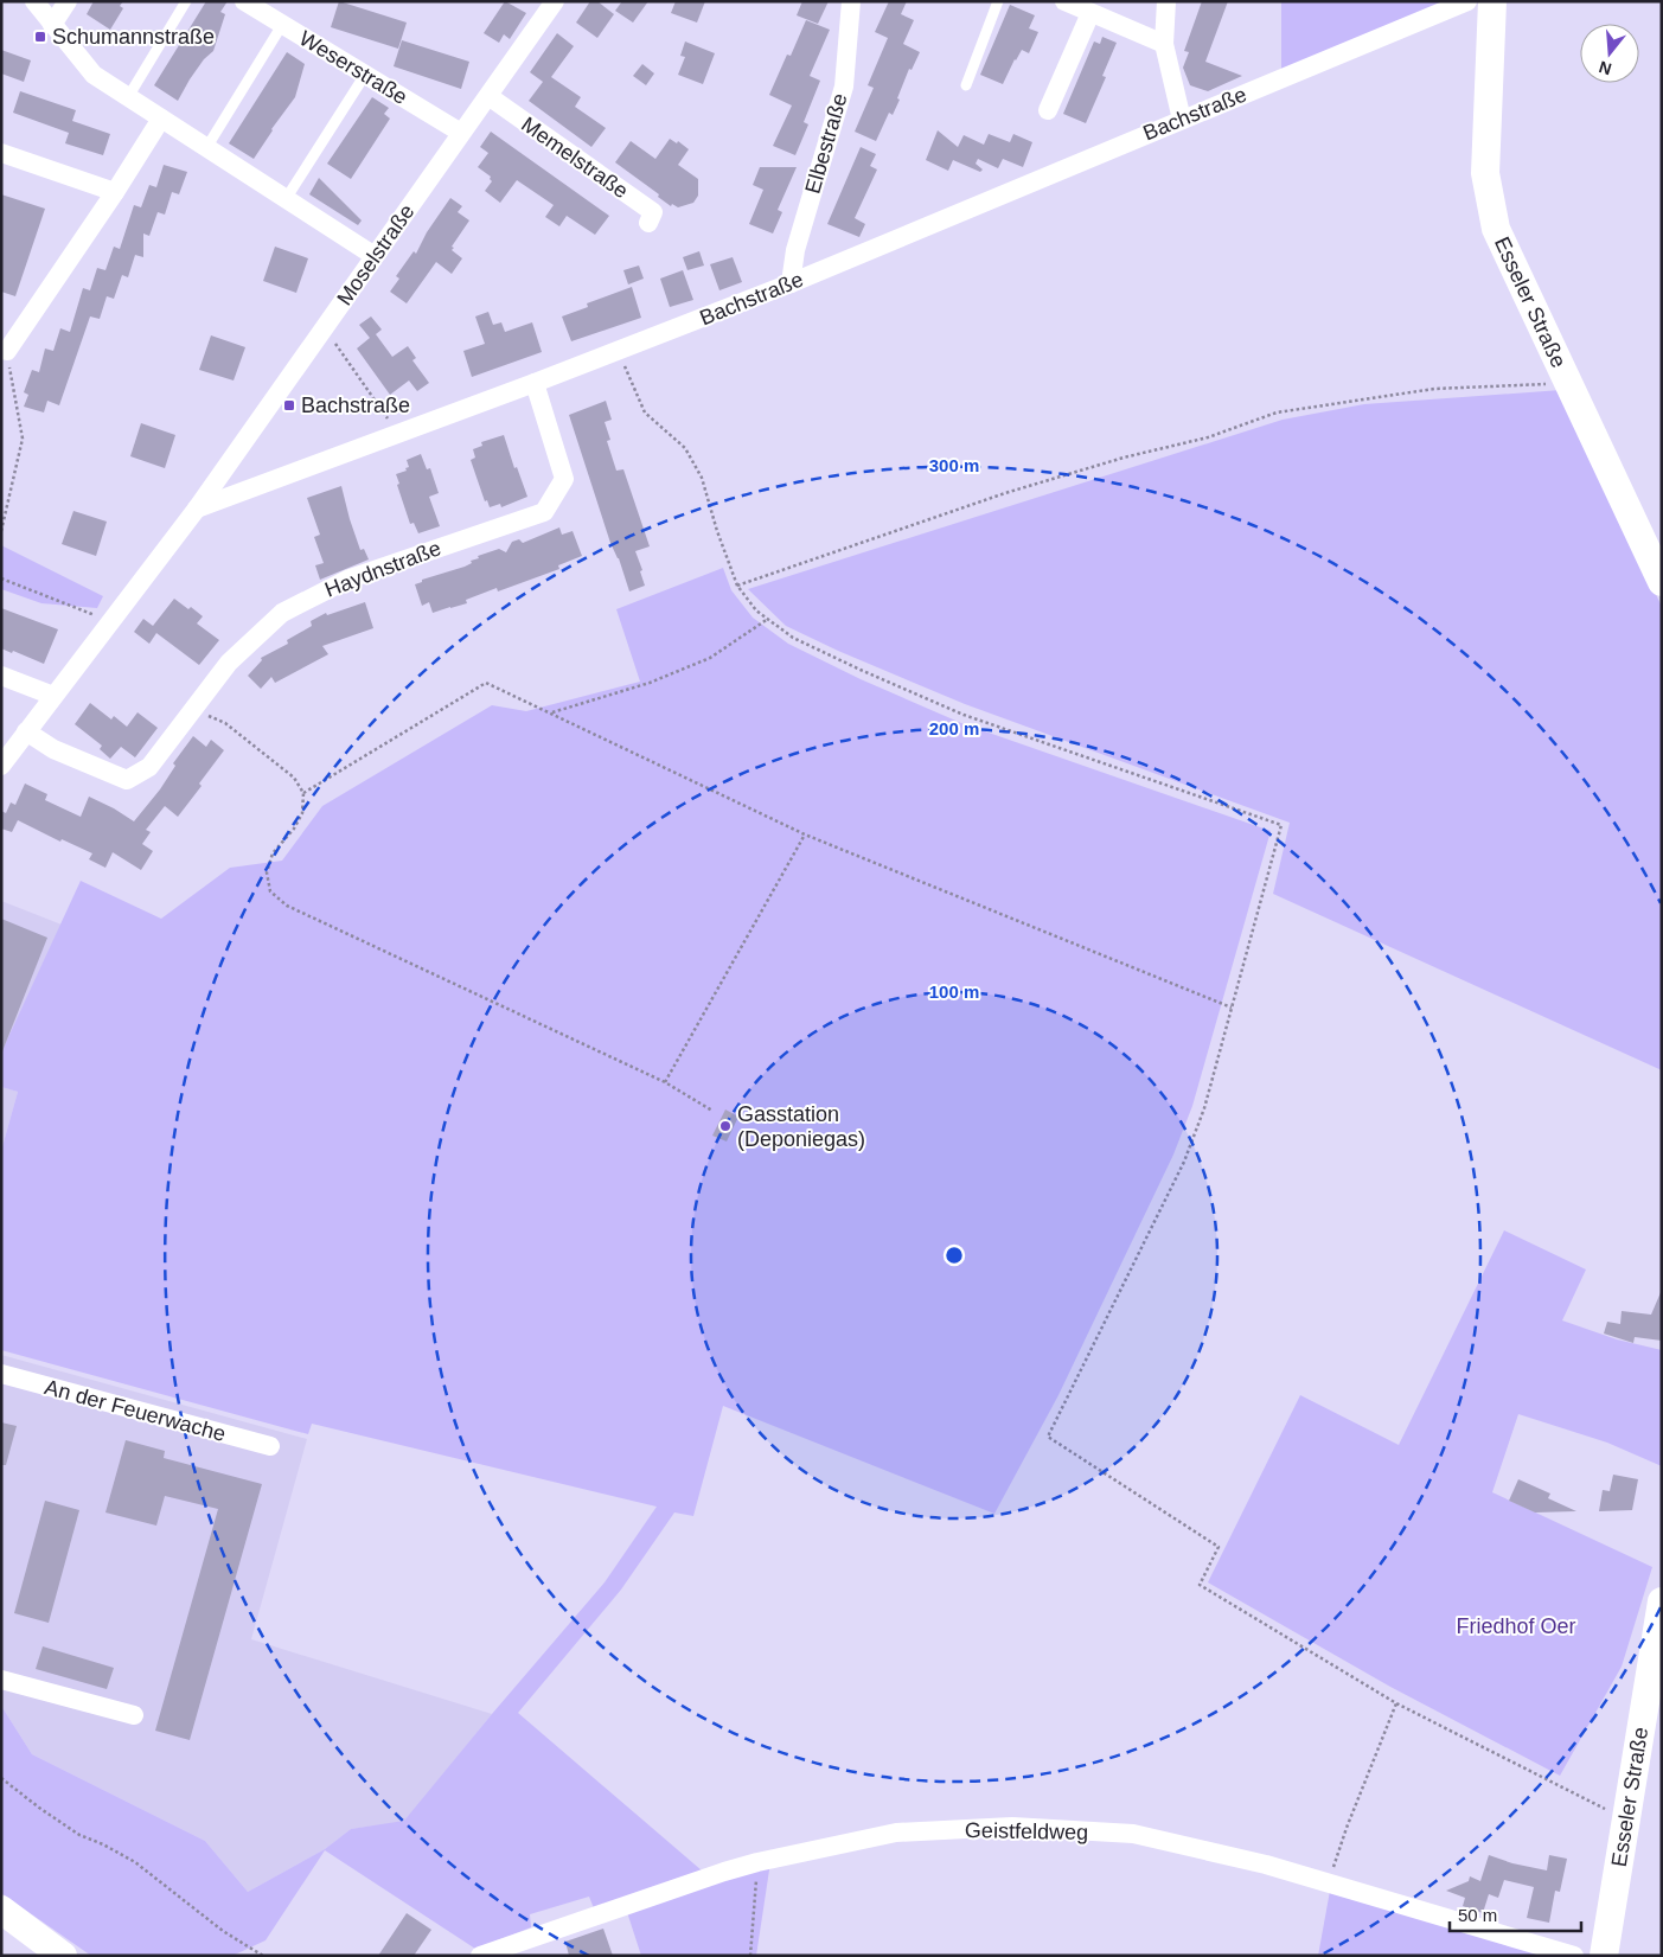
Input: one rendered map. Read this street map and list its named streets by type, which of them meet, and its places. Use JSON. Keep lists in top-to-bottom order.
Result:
{
  "streets": {
    "main road": ["Esseler Straße"],
    "street": [
      "Weserstraße",
      "Bachstraße",
      "Elbestraße",
      "Memelstraße",
      "Moselstraße",
      "Haydnstraße",
      "An der Feuerwache",
      "Geistfeldweg"
    ]
  },
  "crossings": [
    ["Weserstraße", "Moselstraße"],
    ["Bachstraße", "Elbestraße"],
    ["Bachstraße", "Moselstraße"],
    ["Bachstraße", "Haydnstraße"],
    ["Memelstraße", "Moselstraße"]
  ],
  "parks": ["Friedhof Oer"],
  "places": {
    "transit": ["Schumannstraße", "Bachstraße"],
    "other": ["Gasstation (Deponiegas)"]
  },
  "scale_bar": "50 m",
  "north": "bottom",
  "rings": ["300 m", "200 m", "100 m"]
}
